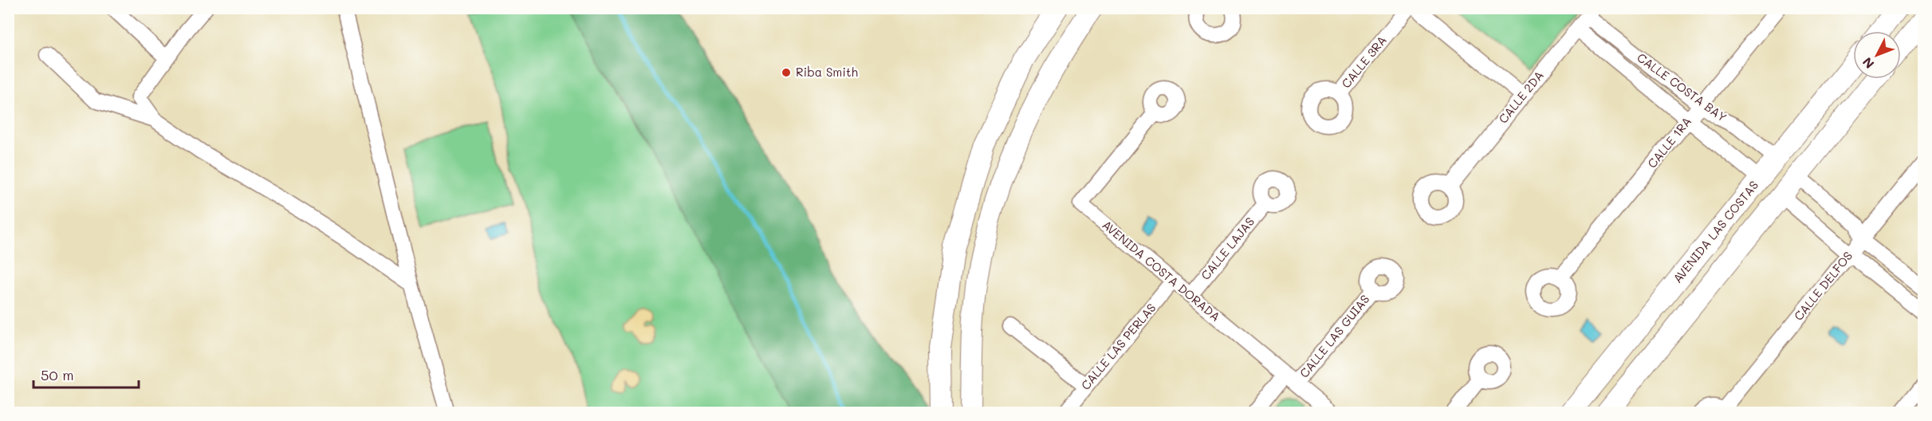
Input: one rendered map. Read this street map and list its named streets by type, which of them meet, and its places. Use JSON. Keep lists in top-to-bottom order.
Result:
{
  "streets": {
    "street": [
      "CALLE 3RA",
      "CALLE COSTA BAY",
      "CALLE 2DA",
      "CALLE 1RA",
      "AVENIDA LAS COSTAS",
      "CALLE LAJAS",
      "AVENIDA COSTA DORADA",
      "CALLE DELFOS",
      "CALLE LAS GUIAS",
      "CALLE LAS PERLAS"
    ]
  },
  "crossings": [
    ["CALLE COSTA BAY", "CALLE 2DA"],
    ["CALLE COSTA BAY", "CALLE 1RA"],
    ["CALLE COSTA BAY", "AVENIDA LAS COSTAS"],
    ["CALLE LAJAS", "AVENIDA COSTA DORADA"],
    ["AVENIDA COSTA DORADA", "CALLE LAS GUIAS"],
    ["AVENIDA COSTA DORADA", "CALLE LAS PERLAS"]
  ],
  "places": ["Riba Smith"],
  "scale_bar": "50 m",
  "north": "bottom left"
}
